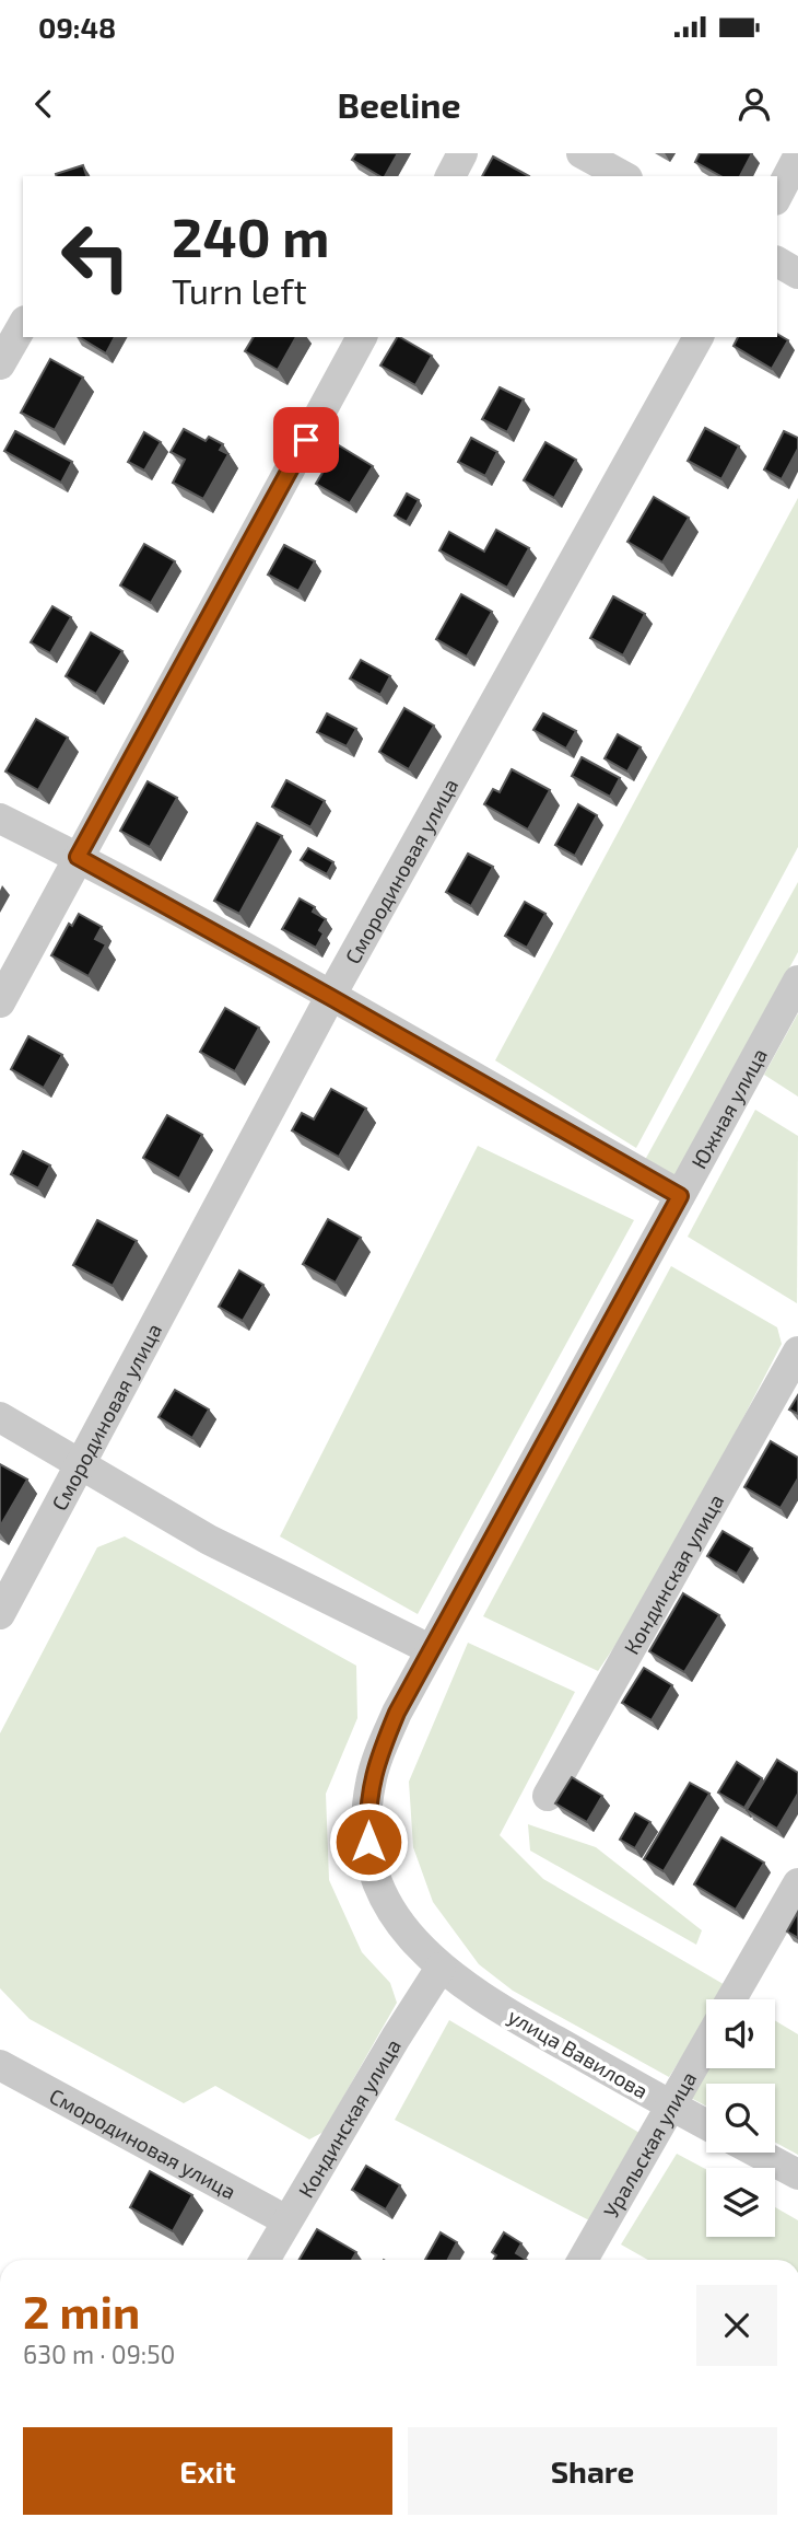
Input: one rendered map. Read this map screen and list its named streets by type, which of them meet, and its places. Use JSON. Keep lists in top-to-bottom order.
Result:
{
  "streets": {
    "street": [
      "Смородиновая улица",
      "Южная улица",
      "Кондинская улица",
      "улица Вавилова",
      "Уральская улица"
    ]
  },
  "crossings": [
    ["Смородиновая улица", "Кондинская улица"],
    ["Южная улица", "Кондинская улица"],
    ["Южная улица", "улица Вавилова"],
    ["Кондинская улица", "улица Вавилова"],
    ["улица Вавилова", "Уральская улица"]
  ],
  "page": {
    "status": "09:48",
    "header": "Beeline",
    "turn": ["240 m", "Turn left"],
    "heading": ["2 min", "630 m · 09:50"],
    "buttons": ["Exit", "Share"]
  }
}
